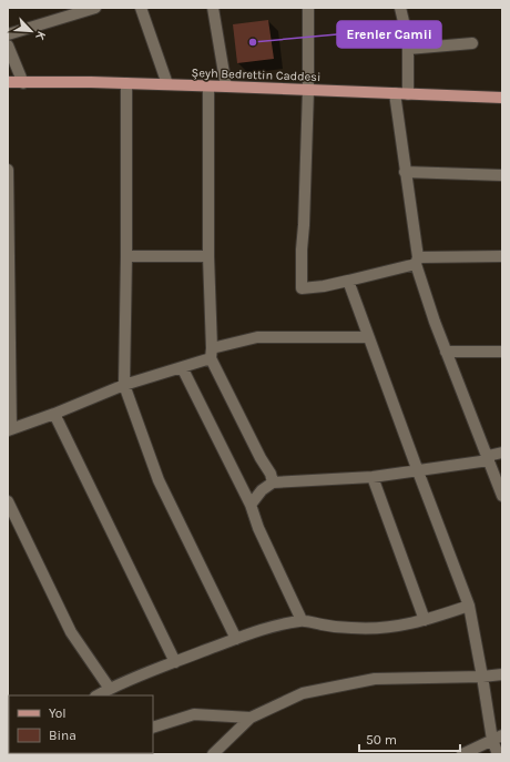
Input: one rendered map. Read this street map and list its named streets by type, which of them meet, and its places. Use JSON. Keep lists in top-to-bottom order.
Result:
{
  "streets": {
    "main road": ["Şeyh Bedrettin Caddesi"]
  },
  "places": ["Erenler Camii"],
  "legend": ["Yol", "Bina"],
  "scale_bar": "50 m",
  "north": "bottom right"
}
